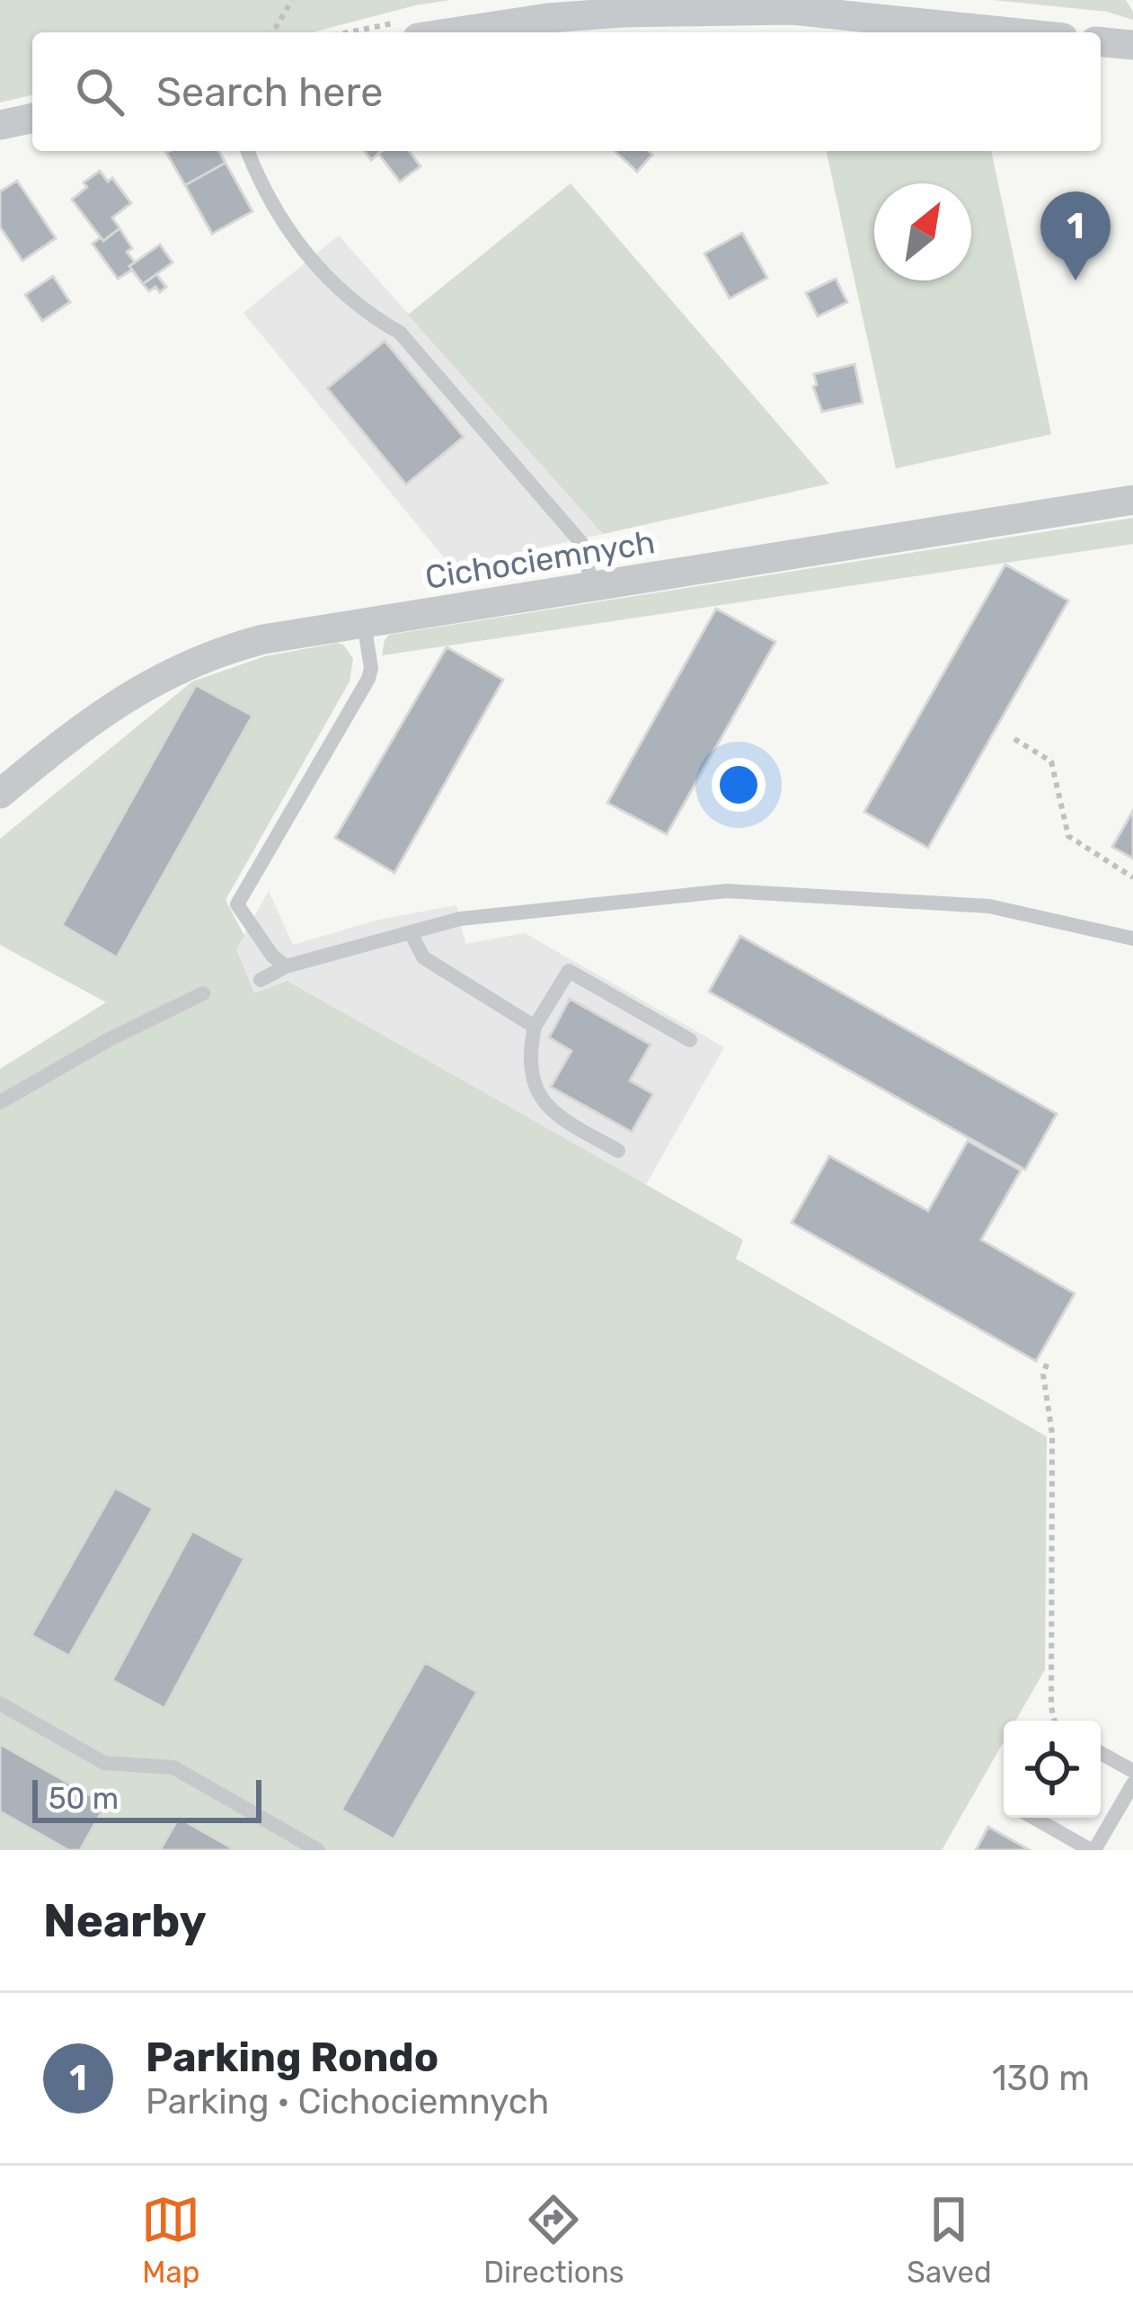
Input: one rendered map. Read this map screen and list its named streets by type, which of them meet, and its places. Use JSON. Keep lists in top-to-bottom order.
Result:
{
  "streets": {
    "street": ["Cichociemnych"]
  },
  "scale_bar": "50 m",
  "north": "top right",
  "page": {
    "search": "Search here",
    "pins": "1",
    "scale": "50 m",
    "heading": "Nearby",
    "list": [
      {
        "mark": "1",
        "name": "Parking Rondo",
        "note": "Parking · Cichociemnych",
        "value": "130 m"
      }
    ],
    "nav": ["Map", "Directions", "Saved"]
  }
}
